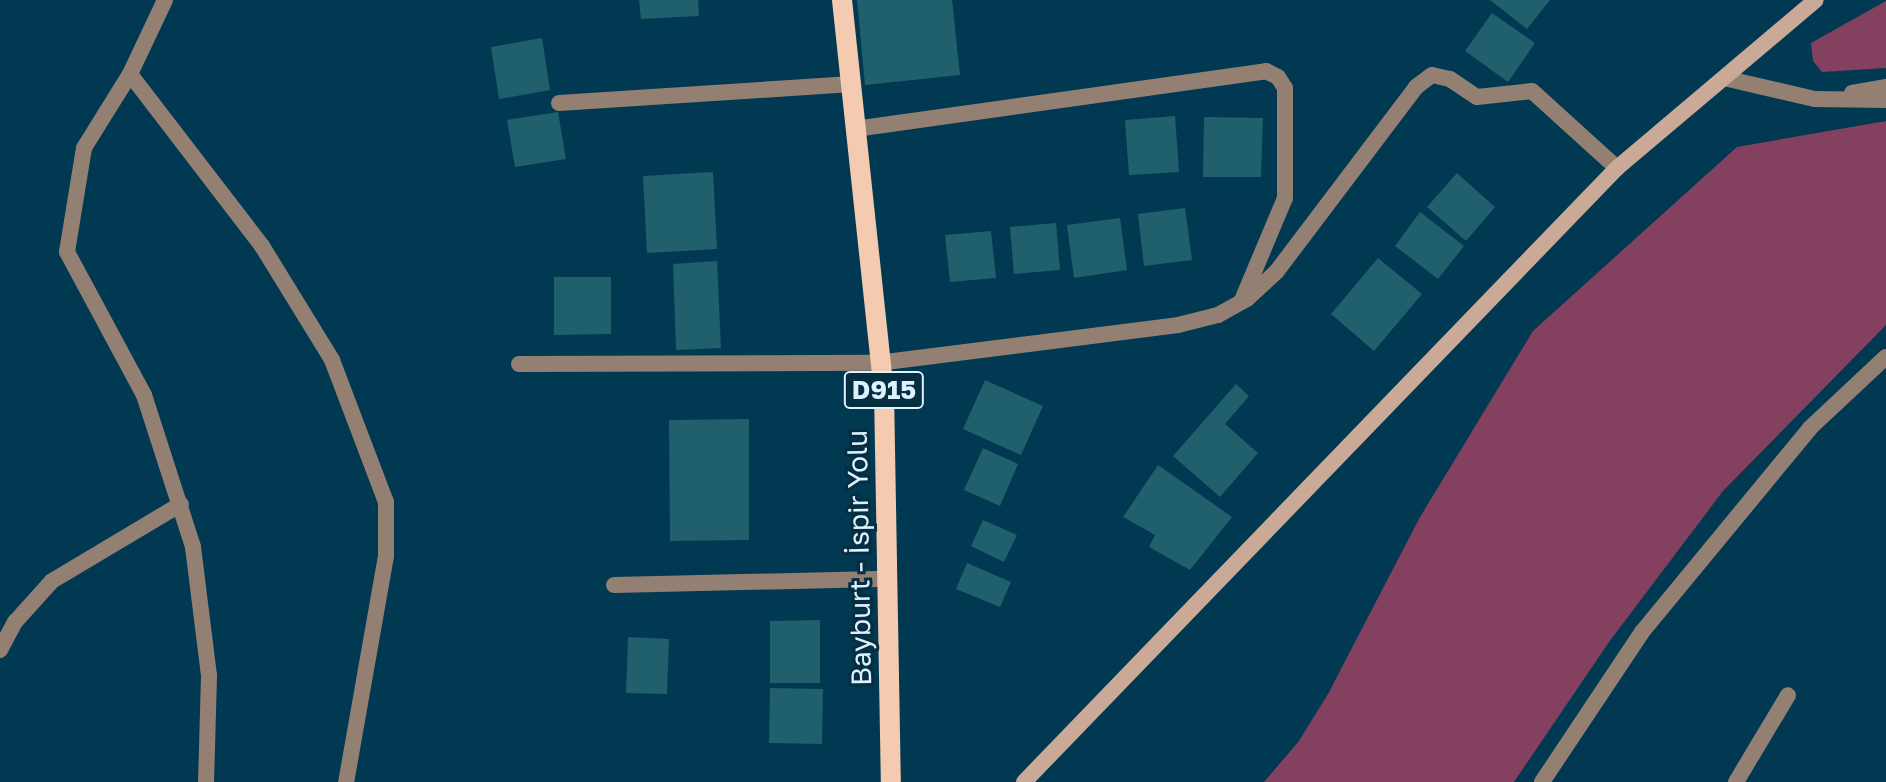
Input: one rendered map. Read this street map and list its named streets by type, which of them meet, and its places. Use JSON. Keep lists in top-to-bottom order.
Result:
{
  "streets": {
    "main road": ["D915", "Bayburt - İspir Yolu"]
  }
}
